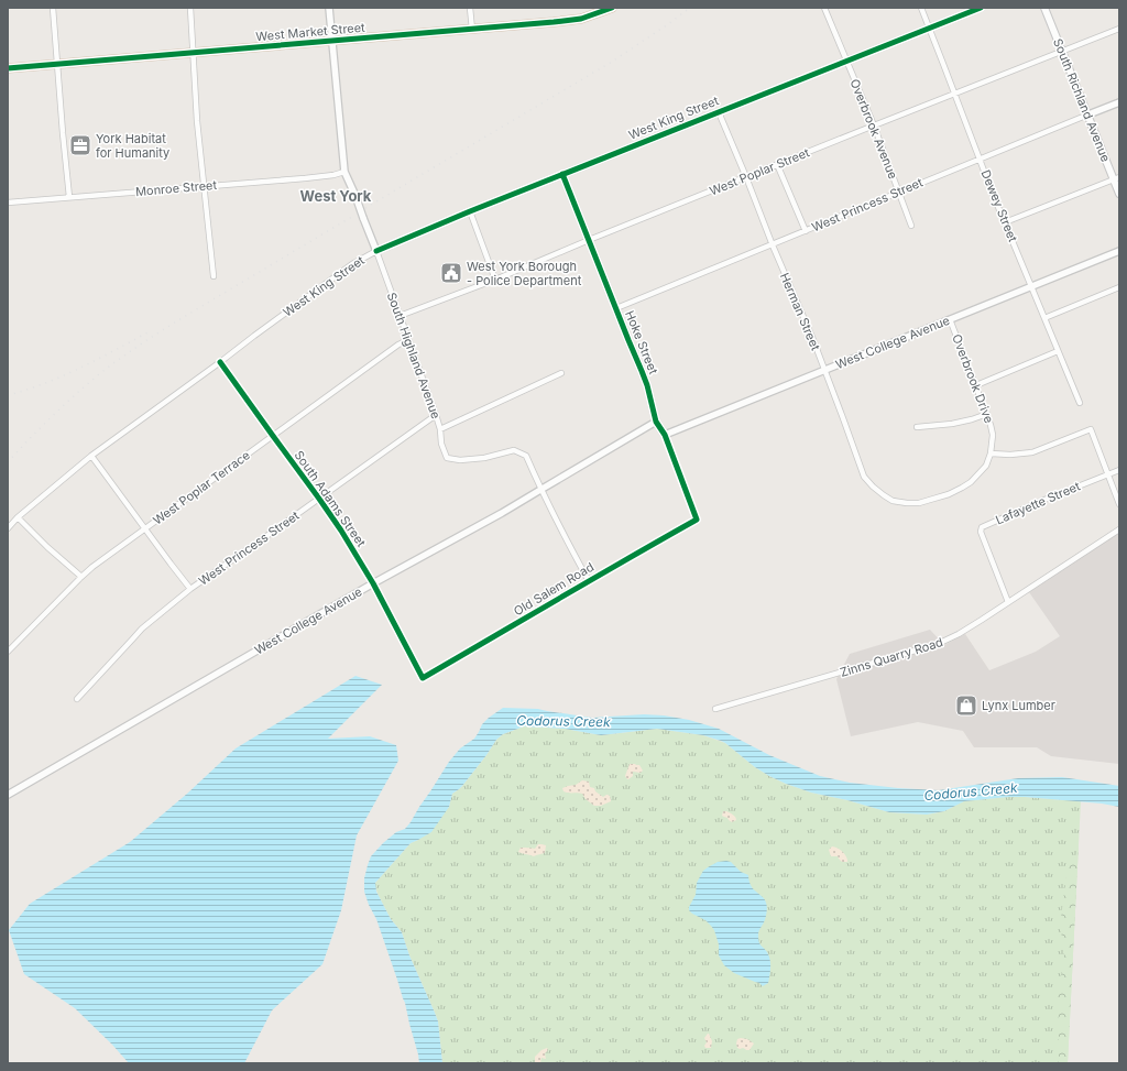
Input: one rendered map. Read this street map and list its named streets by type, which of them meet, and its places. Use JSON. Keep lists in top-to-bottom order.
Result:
{
  "streets": {
    "main road": ["West Market Street", "South Richland Avenue"],
    "street": [
      "West King Street",
      "Overbrook Avenue",
      "West Poplar Street",
      "Monroe Street",
      "West Princess Street",
      "Dewey Street",
      "Herman Street",
      "Hoke Street",
      "West College Avenue",
      "South Highland Avenue",
      "Overbrook Drive",
      "West Poplar Terrace",
      "South Adams Street",
      "Lafayette Street",
      "Old Salem Road",
      "Zinns Quarry Road"
    ]
  },
  "crossings": [
    ["West Market Street", "South Highland Avenue"],
    ["South Richland Avenue", "West Poplar Street"],
    ["South Richland Avenue", "West Princess Street"],
    ["West King Street", "Overbrook Avenue"],
    ["West King Street", "Dewey Street"],
    ["West King Street", "Herman Street"],
    ["West King Street", "Hoke Street"],
    ["West King Street", "South Highland Avenue"],
    ["West King Street", "South Adams Street"],
    ["Overbrook Avenue", "West Poplar Street"],
    ["Overbrook Avenue", "West Princess Street"],
    ["West Poplar Street", "Dewey Street"],
    ["West Poplar Street", "Herman Street"],
    ["West Poplar Street", "Hoke Street"],
    ["West Poplar Street", "South Highland Avenue"],
    ["Monroe Street", "South Highland Avenue"],
    ["West Princess Street", "Dewey Street"],
    ["West Princess Street", "Herman Street"],
    ["West Princess Street", "Hoke Street"],
    ["West Princess Street", "South Highland Avenue"],
    ["West Princess Street", "South Adams Street"],
    ["Dewey Street", "West College Avenue"],
    ["Herman Street", "West College Avenue"],
    ["Herman Street", "Overbrook Drive"],
    ["Hoke Street", "West College Avenue"],
    ["Hoke Street", "Old Salem Road"],
    ["West College Avenue", "South Highland Avenue"],
    ["West College Avenue", "Overbrook Drive"],
    ["West College Avenue", "South Adams Street"],
    ["South Highland Avenue", "West Poplar Terrace"],
    ["South Highland Avenue", "Old Salem Road"],
    ["West Poplar Terrace", "South Adams Street"],
    ["South Adams Street", "Old Salem Road"],
    ["Lafayette Street", "Zinns Quarry Road"]
  ],
  "districts": ["West York"],
  "water": ["Codorus Creek"],
  "places": {
    "office": ["York Habitat for Humanity"],
    "public building": ["West York Borough - Police Department"],
    "shop": ["Lynx Lumber"]
  }
}
